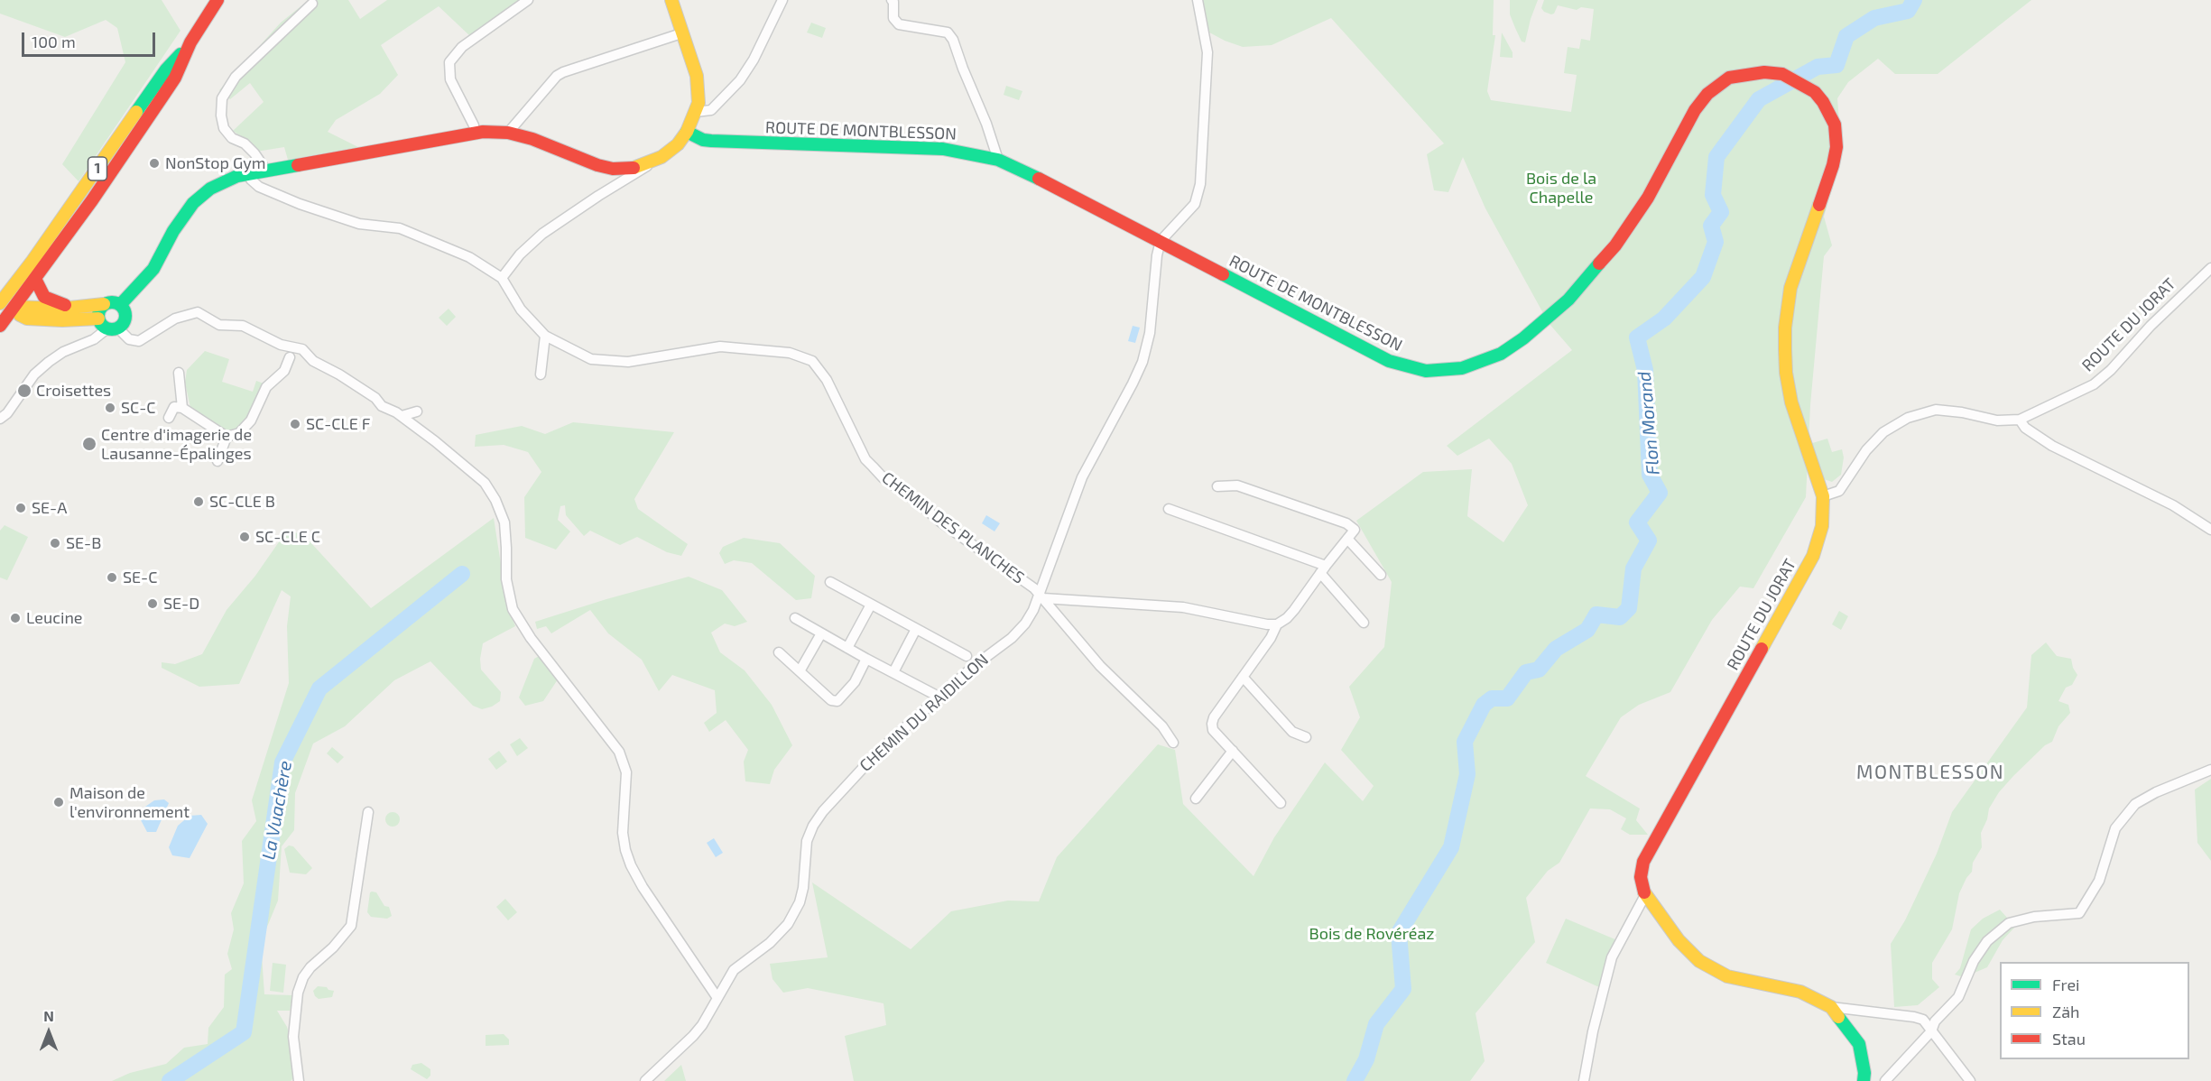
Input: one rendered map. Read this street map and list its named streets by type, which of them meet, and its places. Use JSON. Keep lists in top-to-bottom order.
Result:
{
  "streets": {
    "street": [
      "ROUTE DE MONTBLESSON",
      "1",
      "ROUTE DU JORAT",
      "CHEMIN DES PLANCHES",
      "CHEMIN DU RAIDILLON"
    ]
  },
  "crossings": [
    ["ROUTE DE MONTBLESSON", "ROUTE DU JORAT"],
    ["ROUTE DE MONTBLESSON", "CHEMIN DU RAIDILLON"],
    ["CHEMIN DES PLANCHES", "CHEMIN DU RAIDILLON"]
  ],
  "districts": ["MONTBLESSON"],
  "water": ["Flon Morand", "La Vuachère"],
  "parks": ["Bois de la Chapelle", "Bois de Rovéréaz"],
  "places": [
    "NonStop Gym",
    "Croisettes",
    "SC-C",
    "SC-CLE F",
    "Centre d'imagerie de Lausanne-Épalinges",
    "SC-CLE B",
    "SE-A",
    "SC-CLE C",
    "SE-B",
    "SE-C",
    "SE-D",
    "Leucine",
    "Maison de l'environnement"
  ],
  "legend": ["Frei", "Zäh", "Stau"],
  "scale_bar": "100 m",
  "north": "top"
}
